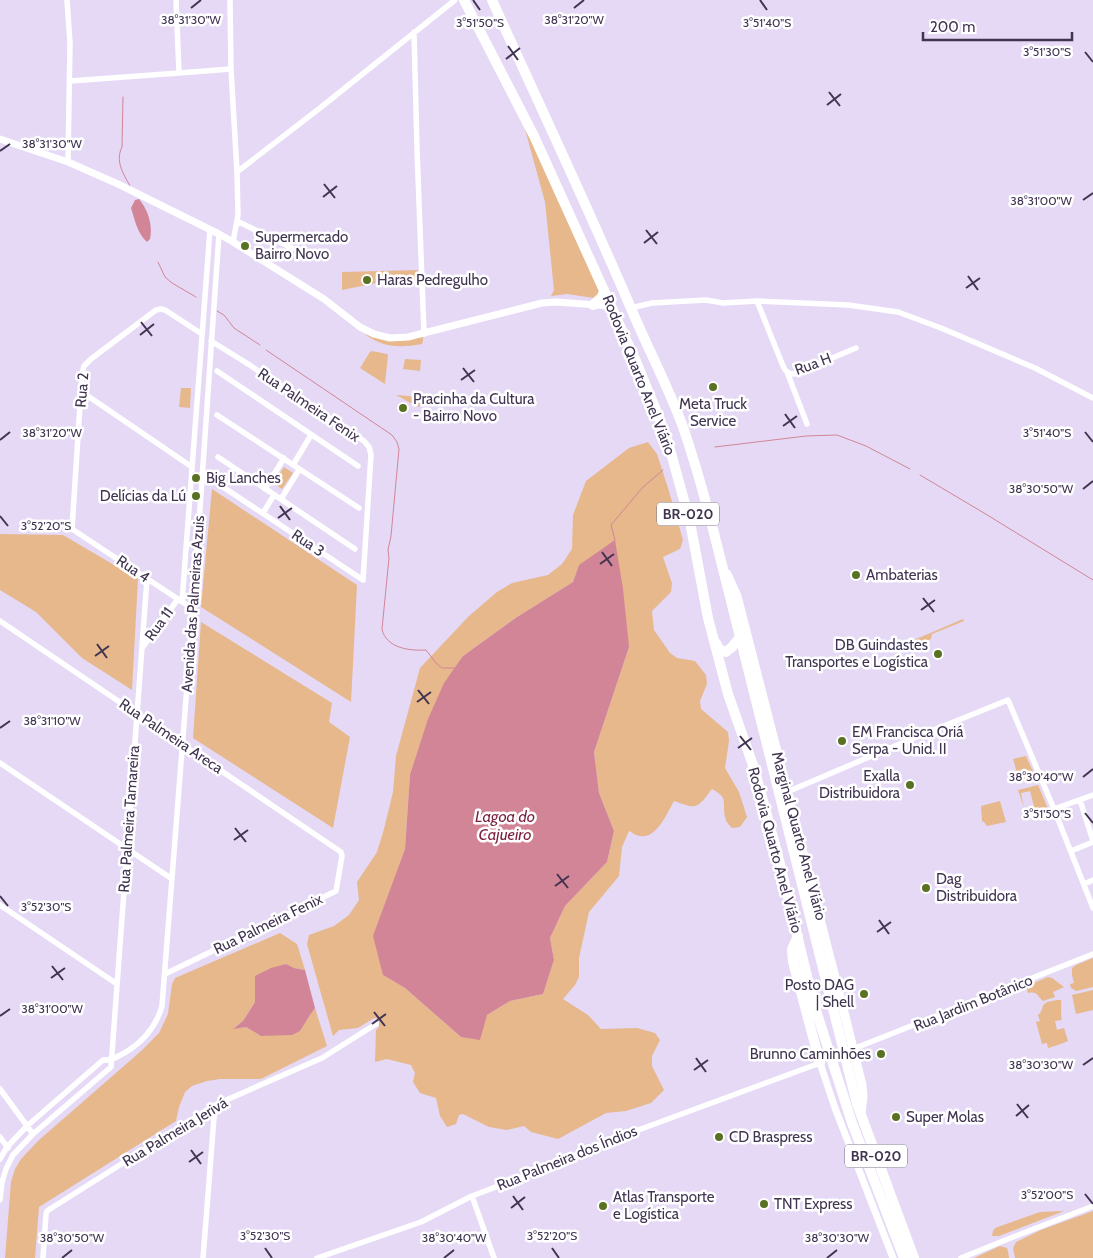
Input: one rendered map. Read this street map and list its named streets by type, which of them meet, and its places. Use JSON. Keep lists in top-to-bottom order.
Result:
{
  "streets": {
    "highway": ["Rodovia Quarto Anel Viário", "BR-020"],
    "main road": ["Marginal Quarto Anel Viário"],
    "street": [
      "Rua H",
      "Rua 2",
      "Rua Palmeira Fenix",
      "Rua 3",
      "Rua 4",
      "Avenida das Palmeiras Azuis",
      "Rua 11",
      "Rua Palmeira Areca",
      "Rua Palmeira Tamareira",
      "Rua Jardim Botânico",
      "Rua Palmeira Jerivá",
      "Rua Palmeira dos Índios"
    ]
  },
  "crossings": [
    ["Rodovia Quarto Anel Viário", "Marginal Quarto Anel Viário"],
    ["Rodovia Quarto Anel Viário", "Rua Jardim Botânico"],
    ["Rua 2", "Rua 4"],
    ["Rua 2", "Avenida das Palmeiras Azuis"],
    ["Rua Palmeira Fenix", "Rua 3"],
    ["Rua Palmeira Fenix", "Avenida das Palmeiras Azuis"],
    ["Rua Palmeira Fenix", "Rua Palmeira Areca"],
    ["Rua 3", "Avenida das Palmeiras Azuis"],
    ["Rua 4", "Avenida das Palmeiras Azuis"],
    ["Rua 4", "Rua 11"],
    ["Rua 4", "Rua Palmeira Tamareira"],
    ["Avenida das Palmeiras Azuis", "Rua 11"],
    ["Avenida das Palmeiras Azuis", "Rua Palmeira Areca"],
    ["Avenida das Palmeiras Azuis", "Rua Palmeira Tamareira"],
    ["Rua 11", "Rua Palmeira Tamareira"],
    ["Rua Palmeira Areca", "Rua Palmeira Tamareira"],
    ["Marginal Quarto Anel Viário", "Rua Jardim Botânico"]
  ],
  "water": ["Lagoa do Cajueiro"],
  "places": [
    "Supermercado Bairro Novo",
    "Haras Pedregulho",
    "Meta Truck Service",
    "Pracinha da Cultura - Bairro Novo",
    "Big Lanches",
    "Delícias da Lú",
    "Ambaterias",
    "DB Guindastes Transportes e Logística",
    "EM Francisca Oriá Serpa - Unid. II",
    "Exalla Distribuidora",
    "Dag Distribuidora",
    "Posto DAG | Shell",
    "Brunno Caminhões",
    "Super Molas",
    "CD Braspress",
    "TNT Express",
    "Atlas Transporte e Logística"
  ],
  "scale_bar": "200 m",
  "coordinates": [
    "38°31'30\"W",
    "38°31'20\"W",
    "3°51'50\"S",
    "3°51'40\"S",
    "3°51'30\"S",
    "38°31'00\"W",
    "38°30'50\"W",
    "3°52'20\"S",
    "38°31'10\"W",
    "38°30'40\"W",
    "3°52'30\"S",
    "38°30'30\"W",
    "3°52'00\"S"
  ]
}
